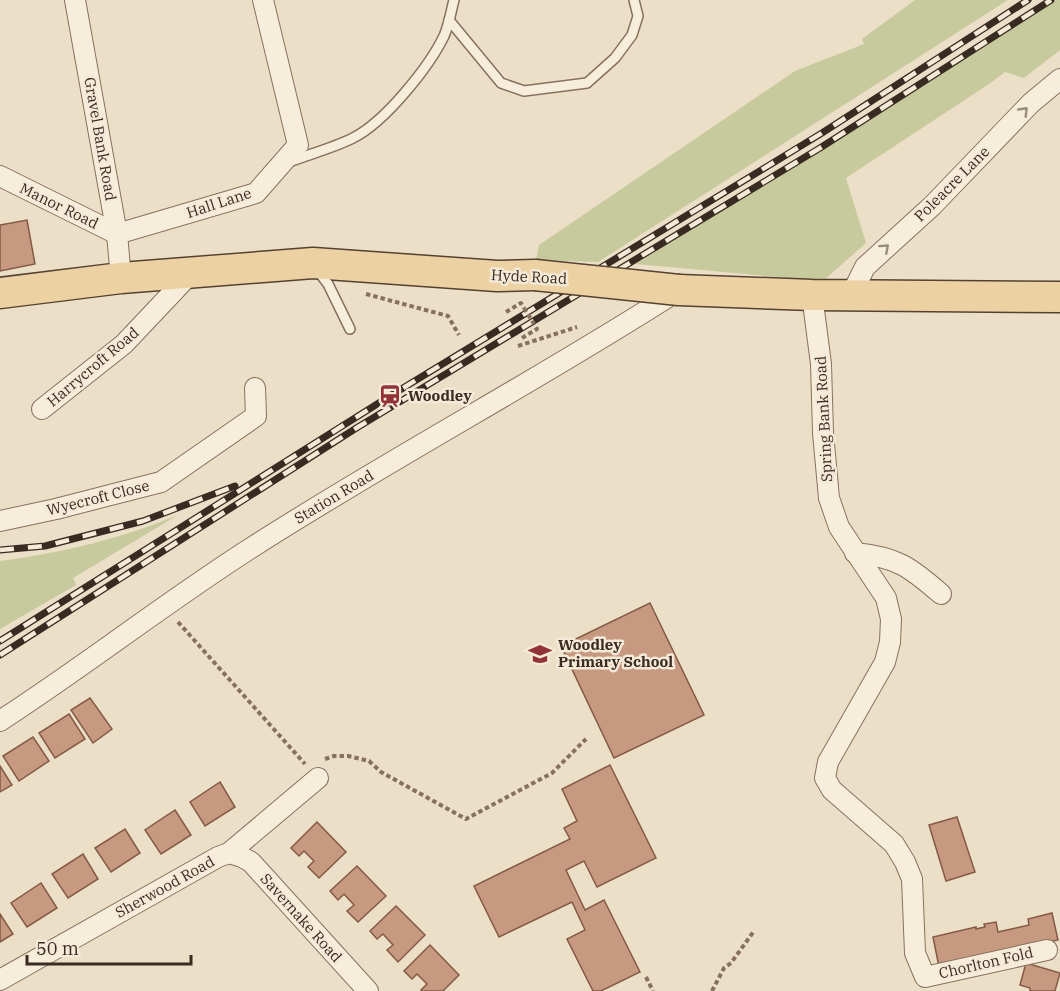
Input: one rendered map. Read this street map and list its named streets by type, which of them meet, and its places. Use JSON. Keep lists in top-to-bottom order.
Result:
{
  "streets": {
    "main road": ["Hyde Road"],
    "street": [
      "Gravel Bank Road",
      "Poleacre Lane",
      "Hall Lane",
      "Manor Road",
      "Harrycroft Road",
      "Spring Bank Road",
      "Station Road",
      "Wyecroft Close",
      "Sherwood Road",
      "Savernake Road",
      "Chorlton Fold"
    ]
  },
  "crossings": [
    ["Gravel Bank Road", "Hall Lane"],
    ["Gravel Bank Road", "Manor Road"],
    ["Gravel Bank Road", "Hyde Road"],
    ["Poleacre Lane", "Hyde Road"],
    ["Hall Lane", "Manor Road"],
    ["Hyde Road", "Harrycroft Road"],
    ["Hyde Road", "Spring Bank Road"],
    ["Hyde Road", "Station Road"],
    ["Spring Bank Road", "Chorlton Fold"],
    ["Sherwood Road", "Savernake Road"]
  ],
  "one_way": ["Poleacre Lane"],
  "places": {
    "station": ["Woodley"],
    "school or university": ["Woodley Primary School"]
  },
  "scale_bar": "50 m"
}
